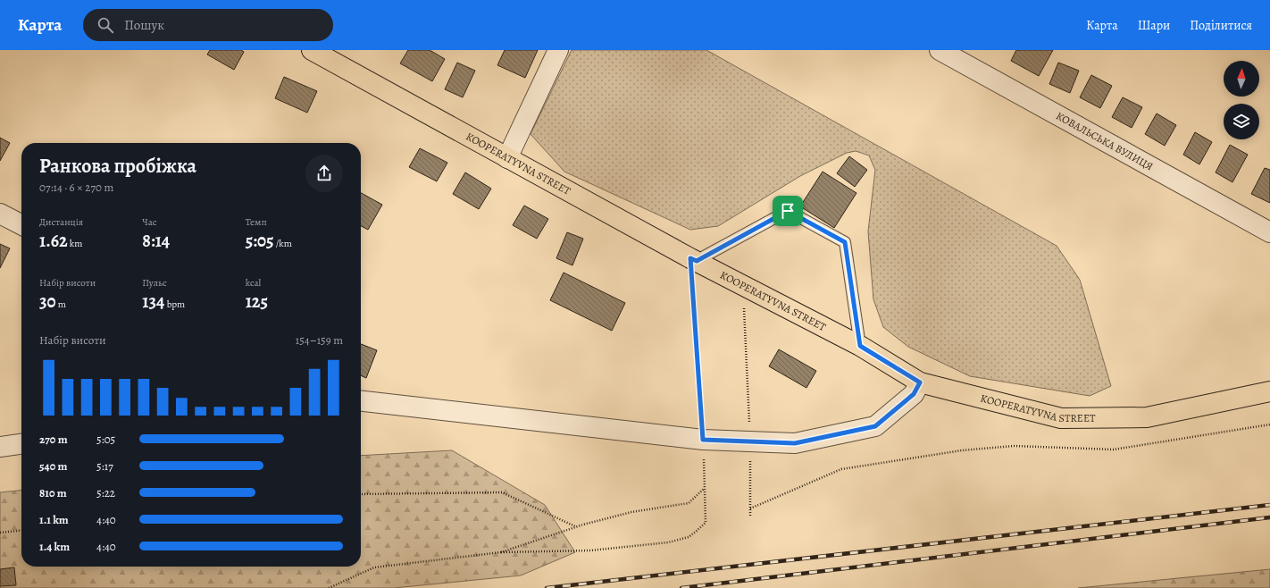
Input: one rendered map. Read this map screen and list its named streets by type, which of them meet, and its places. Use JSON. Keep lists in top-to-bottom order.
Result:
{
  "streets": {
    "main road": ["KOOPERATYVNA STREET"],
    "street": ["КОВАЛЬСЬКА ВУЛИЦЯ"]
  },
  "north": "top",
  "page": {
    "header": "Карта",
    "search": "Пошук",
    "nav": ["Карта", "Шари", "Поділитися"],
    "heading": ["Ранкова пробіжка", "07:14 · 6 × 270 m"],
    "stats": [
      ["Дистанція", "1.62 km"],
      ["Час", "8:14"],
      ["Темп", "5:05 /km"],
      ["Набір висоти", "30 m"],
      ["Пульс", "134 bpm"],
      ["kcal", "125"]
    ],
    "chart": ["Набір висоти", "154–159 m"],
    "list": [
      {
        "name": "270 m",
        "note": "5:05"
      },
      {
        "name": "540 m",
        "note": "5:17"
      },
      {
        "name": "810 m",
        "note": "5:22"
      },
      {
        "name": "1.1 km",
        "note": "4:40"
      },
      {
        "name": "1.4 km",
        "note": "4:40"
      }
    ]
  }
}
